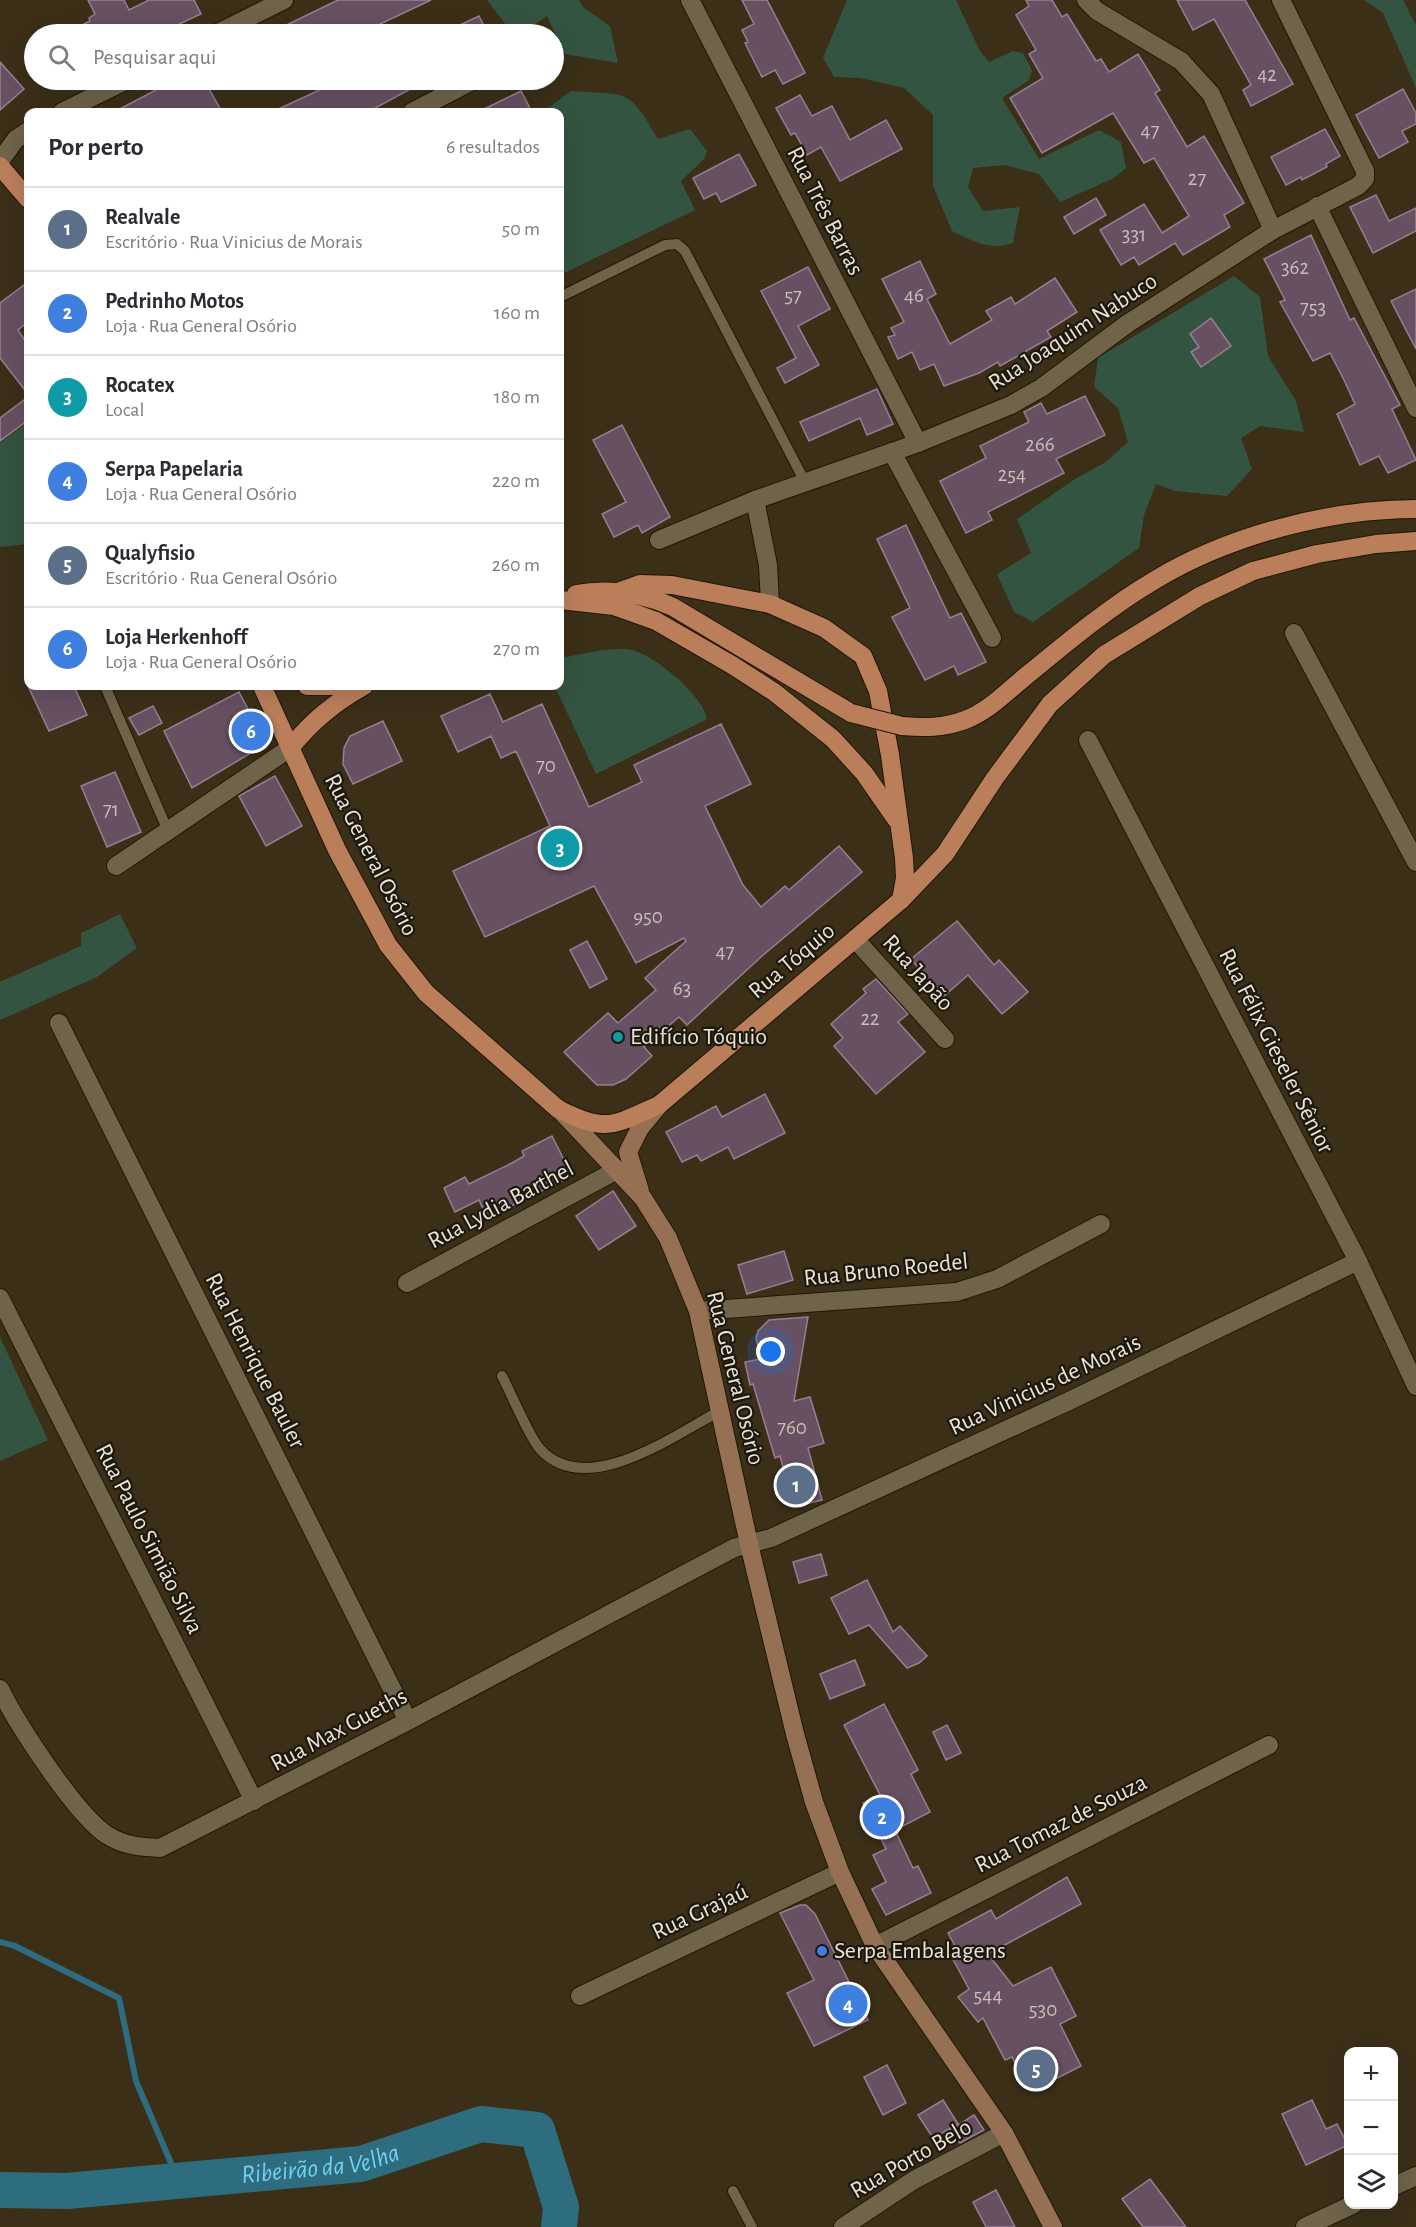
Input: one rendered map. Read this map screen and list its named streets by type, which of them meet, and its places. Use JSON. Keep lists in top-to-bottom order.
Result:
{
  "streets": {
    "main road": ["Rua General Osório", "Rua Tóquio"],
    "street": [
      "Rua Três Barras",
      "Rua Joaquim Nabuco",
      "Rua Japão",
      "Rua Félix Gieseler Sênior",
      "Rua Lydia Barthel",
      "Rua Bruno Roedel",
      "Rua Henrique Bauler",
      "Rua Vinicius de Morais",
      "Rua Paulo Simião Silva",
      "Rua Max Gueths",
      "Rua Tomaz de Souza",
      "Rua Grajaú",
      "Rua Porto Belo"
    ]
  },
  "crossings": [
    ["Rua Três Barras", "Rua Joaquim Nabuco"],
    ["Rua General Osório", "Rua Tóquio"],
    ["Rua General Osório", "Rua Lydia Barthel"],
    ["Rua General Osório", "Rua Bruno Roedel"],
    ["Rua General Osório", "Rua Vinicius de Morais"],
    ["Rua General Osório", "Rua Max Gueths"],
    ["Rua General Osório", "Rua Tomaz de Souza"],
    ["Rua General Osório", "Rua Grajaú"],
    ["Rua General Osório", "Rua Porto Belo"],
    ["Rua Tóquio", "Rua Japão"],
    ["Rua Félix Gieseler Sênior", "Rua Vinicius de Morais"],
    ["Rua Henrique Bauler", "Rua Max Gueths"],
    ["Rua Vinicius de Morais", "Rua Max Gueths"],
    ["Rua Paulo Simião Silva", "Rua Max Gueths"]
  ],
  "water": ["Ribeirão da Velha"],
  "places": ["Edifício Tóquio", "Serpa Embalagens"],
  "house_numbers": [
    "42",
    "47",
    "27",
    "331",
    "362",
    "57",
    "46",
    "753",
    "266",
    "254",
    "70",
    "71",
    "950",
    "47",
    "63",
    "22",
    "760",
    "544",
    "530"
  ],
  "page": {
    "search": "Pesquisar aqui",
    "heading": ["Por perto", "6 resultados"],
    "list": [
      {
        "mark": "1",
        "name": "Realvale",
        "note": "Escritório · Rua Vinicius de Morais",
        "value": "50 m"
      },
      {
        "mark": "2",
        "name": "Pedrinho Motos",
        "note": "Loja · Rua General Osório",
        "value": "160 m"
      },
      {
        "mark": "3",
        "name": "Rocatex",
        "note": "Local",
        "value": "180 m"
      },
      {
        "mark": "4",
        "name": "Serpa Papelaria",
        "note": "Loja · Rua General Osório",
        "value": "220 m"
      },
      {
        "mark": "5",
        "name": "Qualyfisio",
        "note": "Escritório · Rua General Osório",
        "value": "260 m"
      },
      {
        "mark": "6",
        "name": "Loja Herkenhoff",
        "note": "Loja · Rua General Osório",
        "value": "270 m"
      }
    ],
    "pins": [
      "6",
      "3",
      "1",
      "2",
      "4",
      "5"
    ],
    "map_buttons": ["+", "−"]
  }
}
